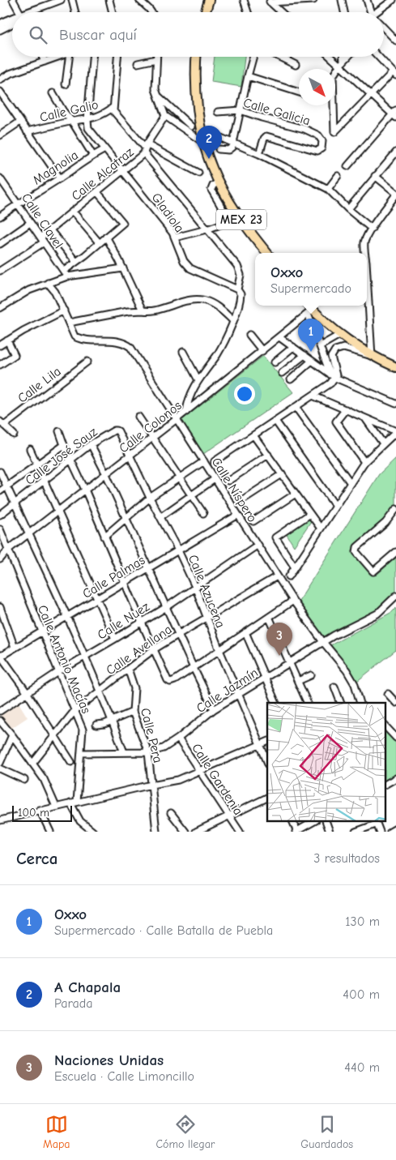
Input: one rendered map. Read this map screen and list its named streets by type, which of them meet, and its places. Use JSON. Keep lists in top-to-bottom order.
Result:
{
  "streets": {
    "highway": ["MEX 23"],
    "street": [
      "Calle Galio",
      "Calle Galicia",
      "Magnolia",
      "Calle Alcatraz",
      "Gladiola",
      "Calle Clavel",
      "Calle Lila",
      "Calle Colonos",
      "Calle José Sauz",
      "Calle Níspero",
      "Calle Palmas",
      "Calle Azucena",
      "Calle Nuez",
      "Calle Avellana",
      "Calle Antonio Macías",
      "Calle Jazmín",
      "Calle Pera",
      "Calle Gardenia"
    ]
  },
  "crossings": [
    ["Calle Galio", "Gladiola"],
    ["Magnolia", "Gladiola"],
    ["Magnolia", "Calle Clavel"],
    ["Calle Alcatraz", "Gladiola"],
    ["Calle Alcatraz", "Calle Clavel"],
    ["Calle Colonos", "Calle Níspero"],
    ["Calle Colonos", "Calle Azucena"],
    ["Calle Colonos", "Calle Antonio Macías"],
    ["Calle José Sauz", "Calle Azucena"],
    ["Calle Níspero", "Calle Palmas"],
    ["Calle Níspero", "Calle Nuez"],
    ["Calle Níspero", "Calle Avellana"],
    ["Calle Níspero", "Calle Jazmín"],
    ["Calle Palmas", "Calle Azucena"],
    ["Calle Palmas", "Calle Antonio Macías"],
    ["Calle Azucena", "Calle Nuez"],
    ["Calle Azucena", "Calle Avellana"],
    ["Calle Azucena", "Calle Jazmín"],
    ["Calle Nuez", "Calle Antonio Macías"],
    ["Calle Avellana", "Calle Antonio Macías"],
    ["Calle Avellana", "Calle Pera"],
    ["Calle Antonio Macías", "Calle Jazmín"],
    ["Calle Jazmín", "Calle Pera"],
    ["Calle Jazmín", "Calle Gardenia"]
  ],
  "scale_bar": "100 m",
  "north": "bottom right",
  "page": {
    "search": "Buscar aquí",
    "pins": ["2", "1", "3"],
    "popup": ["Oxxo", "Supermercado"],
    "scale": "100 m",
    "heading": ["Cerca", "3 resultados"],
    "list": [
      {
        "mark": "1",
        "name": "Oxxo",
        "note": "Supermercado · Calle Batalla de Puebla",
        "value": "130 m"
      },
      {
        "mark": "2",
        "name": "A Chapala",
        "note": "Parada",
        "value": "400 m"
      },
      {
        "mark": "3",
        "name": "Naciones Unidas",
        "note": "Escuela · Calle Limoncillo",
        "value": "440 m"
      }
    ],
    "nav": ["Mapa", "Cómo llegar", "Guardados"]
  }
}
